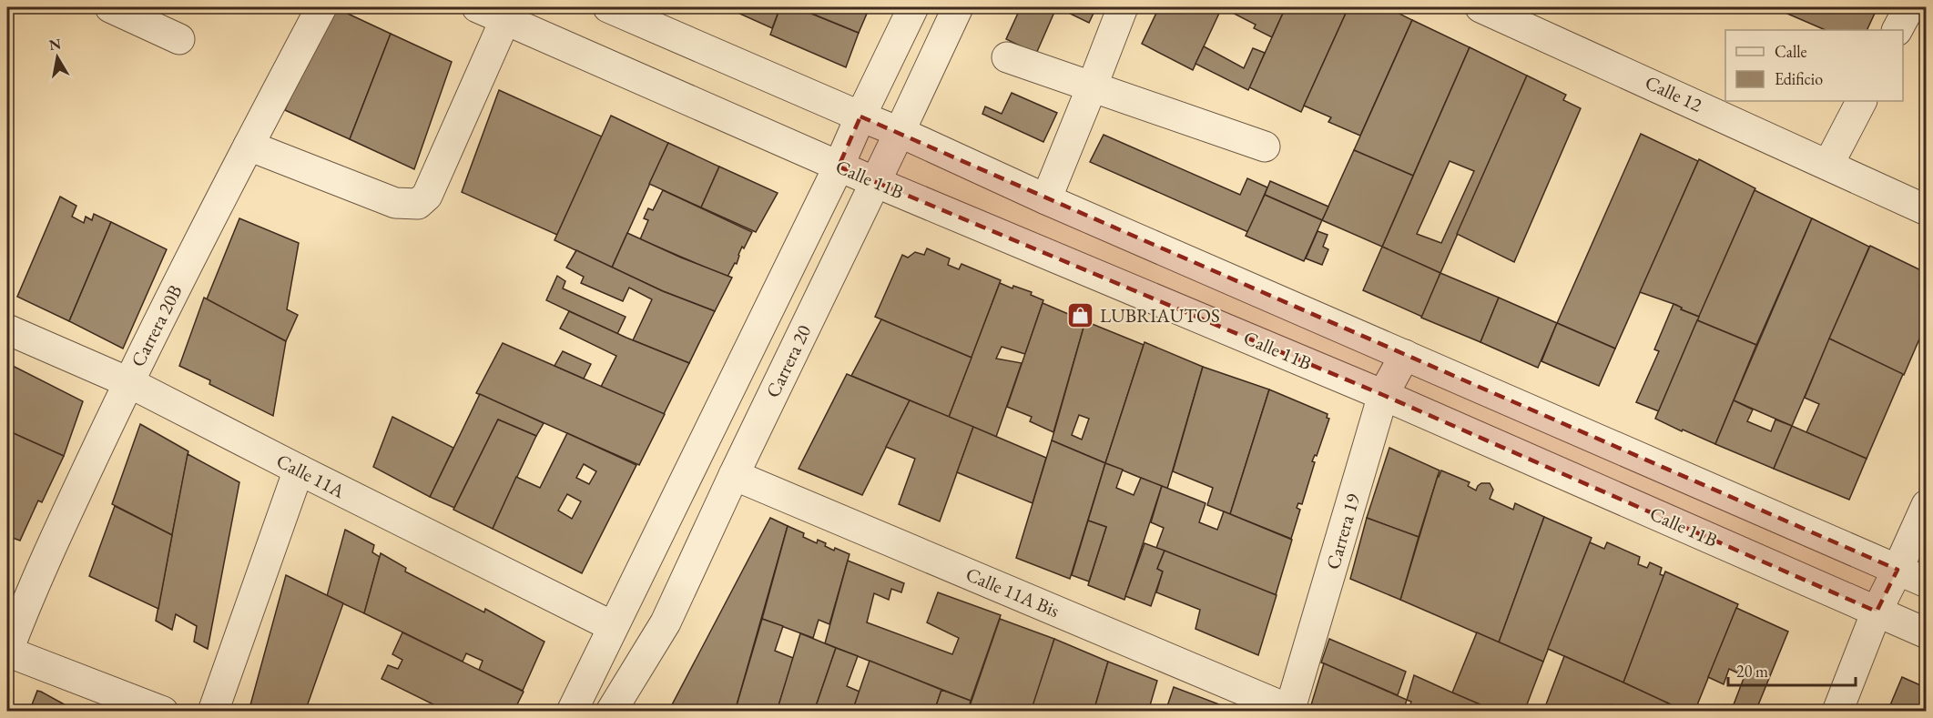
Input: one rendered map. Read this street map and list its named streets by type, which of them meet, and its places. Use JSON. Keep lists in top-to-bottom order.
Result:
{
  "streets": {
    "street": [
      "Calle 12",
      "Calle 11B",
      "Carrera 20B",
      "Carrera 20",
      "Calle 11A",
      "Carrera 19",
      "Calle 11A Bis"
    ]
  },
  "crossings": [
    ["Calle 11B", "Carrera 20"],
    ["Calle 11B", "Carrera 19"],
    ["Carrera 20B", "Calle 11A"],
    ["Carrera 20", "Calle 11A"],
    ["Carrera 20", "Calle 11A Bis"],
    ["Carrera 19", "Calle 11A Bis"]
  ],
  "places": {
    "shop": ["LUBRIAUTOS"]
  },
  "legend": ["Calle", "Edificio"],
  "scale_bar": "20 m",
  "north": "top"
}
